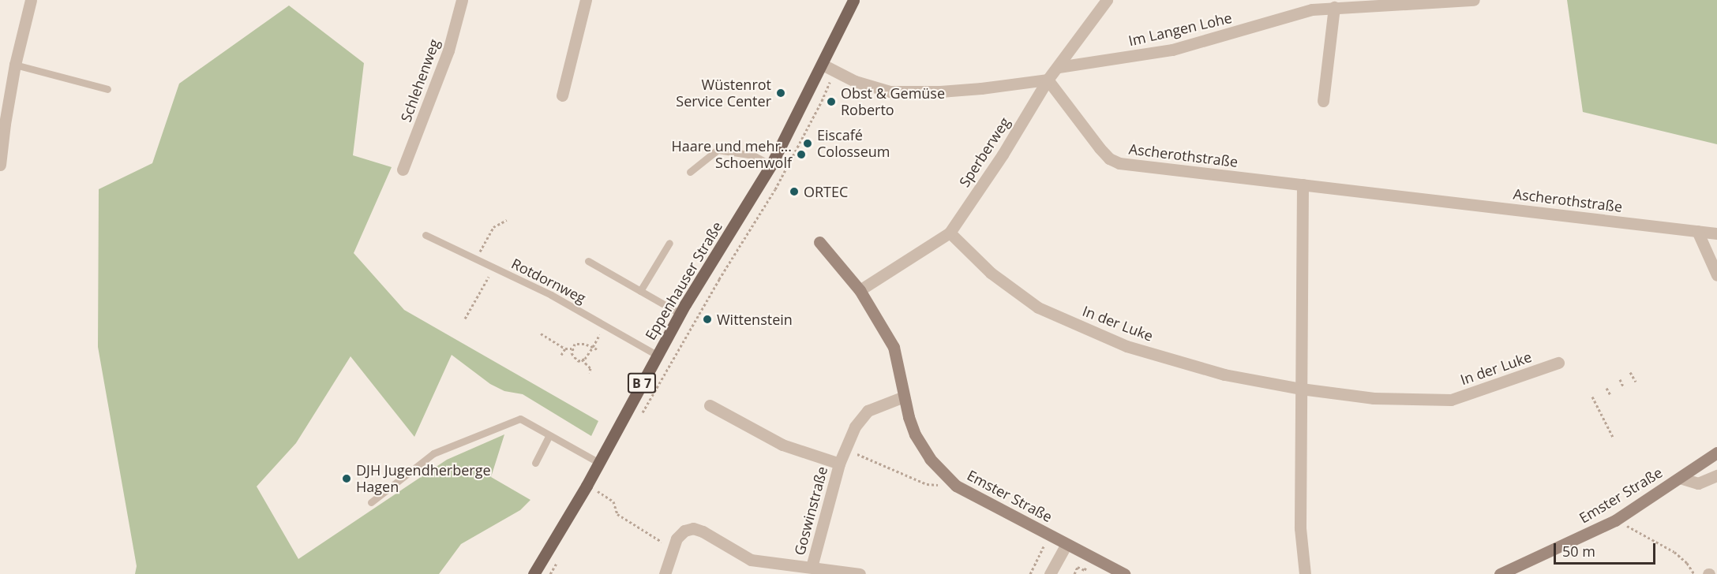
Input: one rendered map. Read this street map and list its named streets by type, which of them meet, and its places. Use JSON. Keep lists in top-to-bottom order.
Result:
{
  "streets": {
    "main road": ["Eppenhauser Straße", "B 7"],
    "street": [
      "Im Langen Lohe",
      "Schlehenweg",
      "Sperberweg",
      "Ascherothstraße",
      "In der Luke",
      "Emster Straße",
      "Goswinstraße"
    ],
    "lane": ["Rotdornweg"]
  },
  "crossings": [
    ["Im Langen Lohe", "Sperberweg"],
    ["Sperberweg", "Ascherothstraße"],
    ["Sperberweg", "In der Luke"],
    ["Sperberweg", "Emster Straße"],
    ["Rotdornweg", "Eppenhauser Straße"],
    ["Emster Straße", "Goswinstraße"]
  ],
  "places": [
    "Wüstenrot Service Center",
    "Obst & Gemüse Roberto",
    "Eiscafé Colosseum",
    "Haare und mehr... Schoenwolf",
    "ORTEC",
    "Wittenstein",
    "DJH Jugendherberge Hagen"
  ],
  "scale_bar": "50 m"
}
